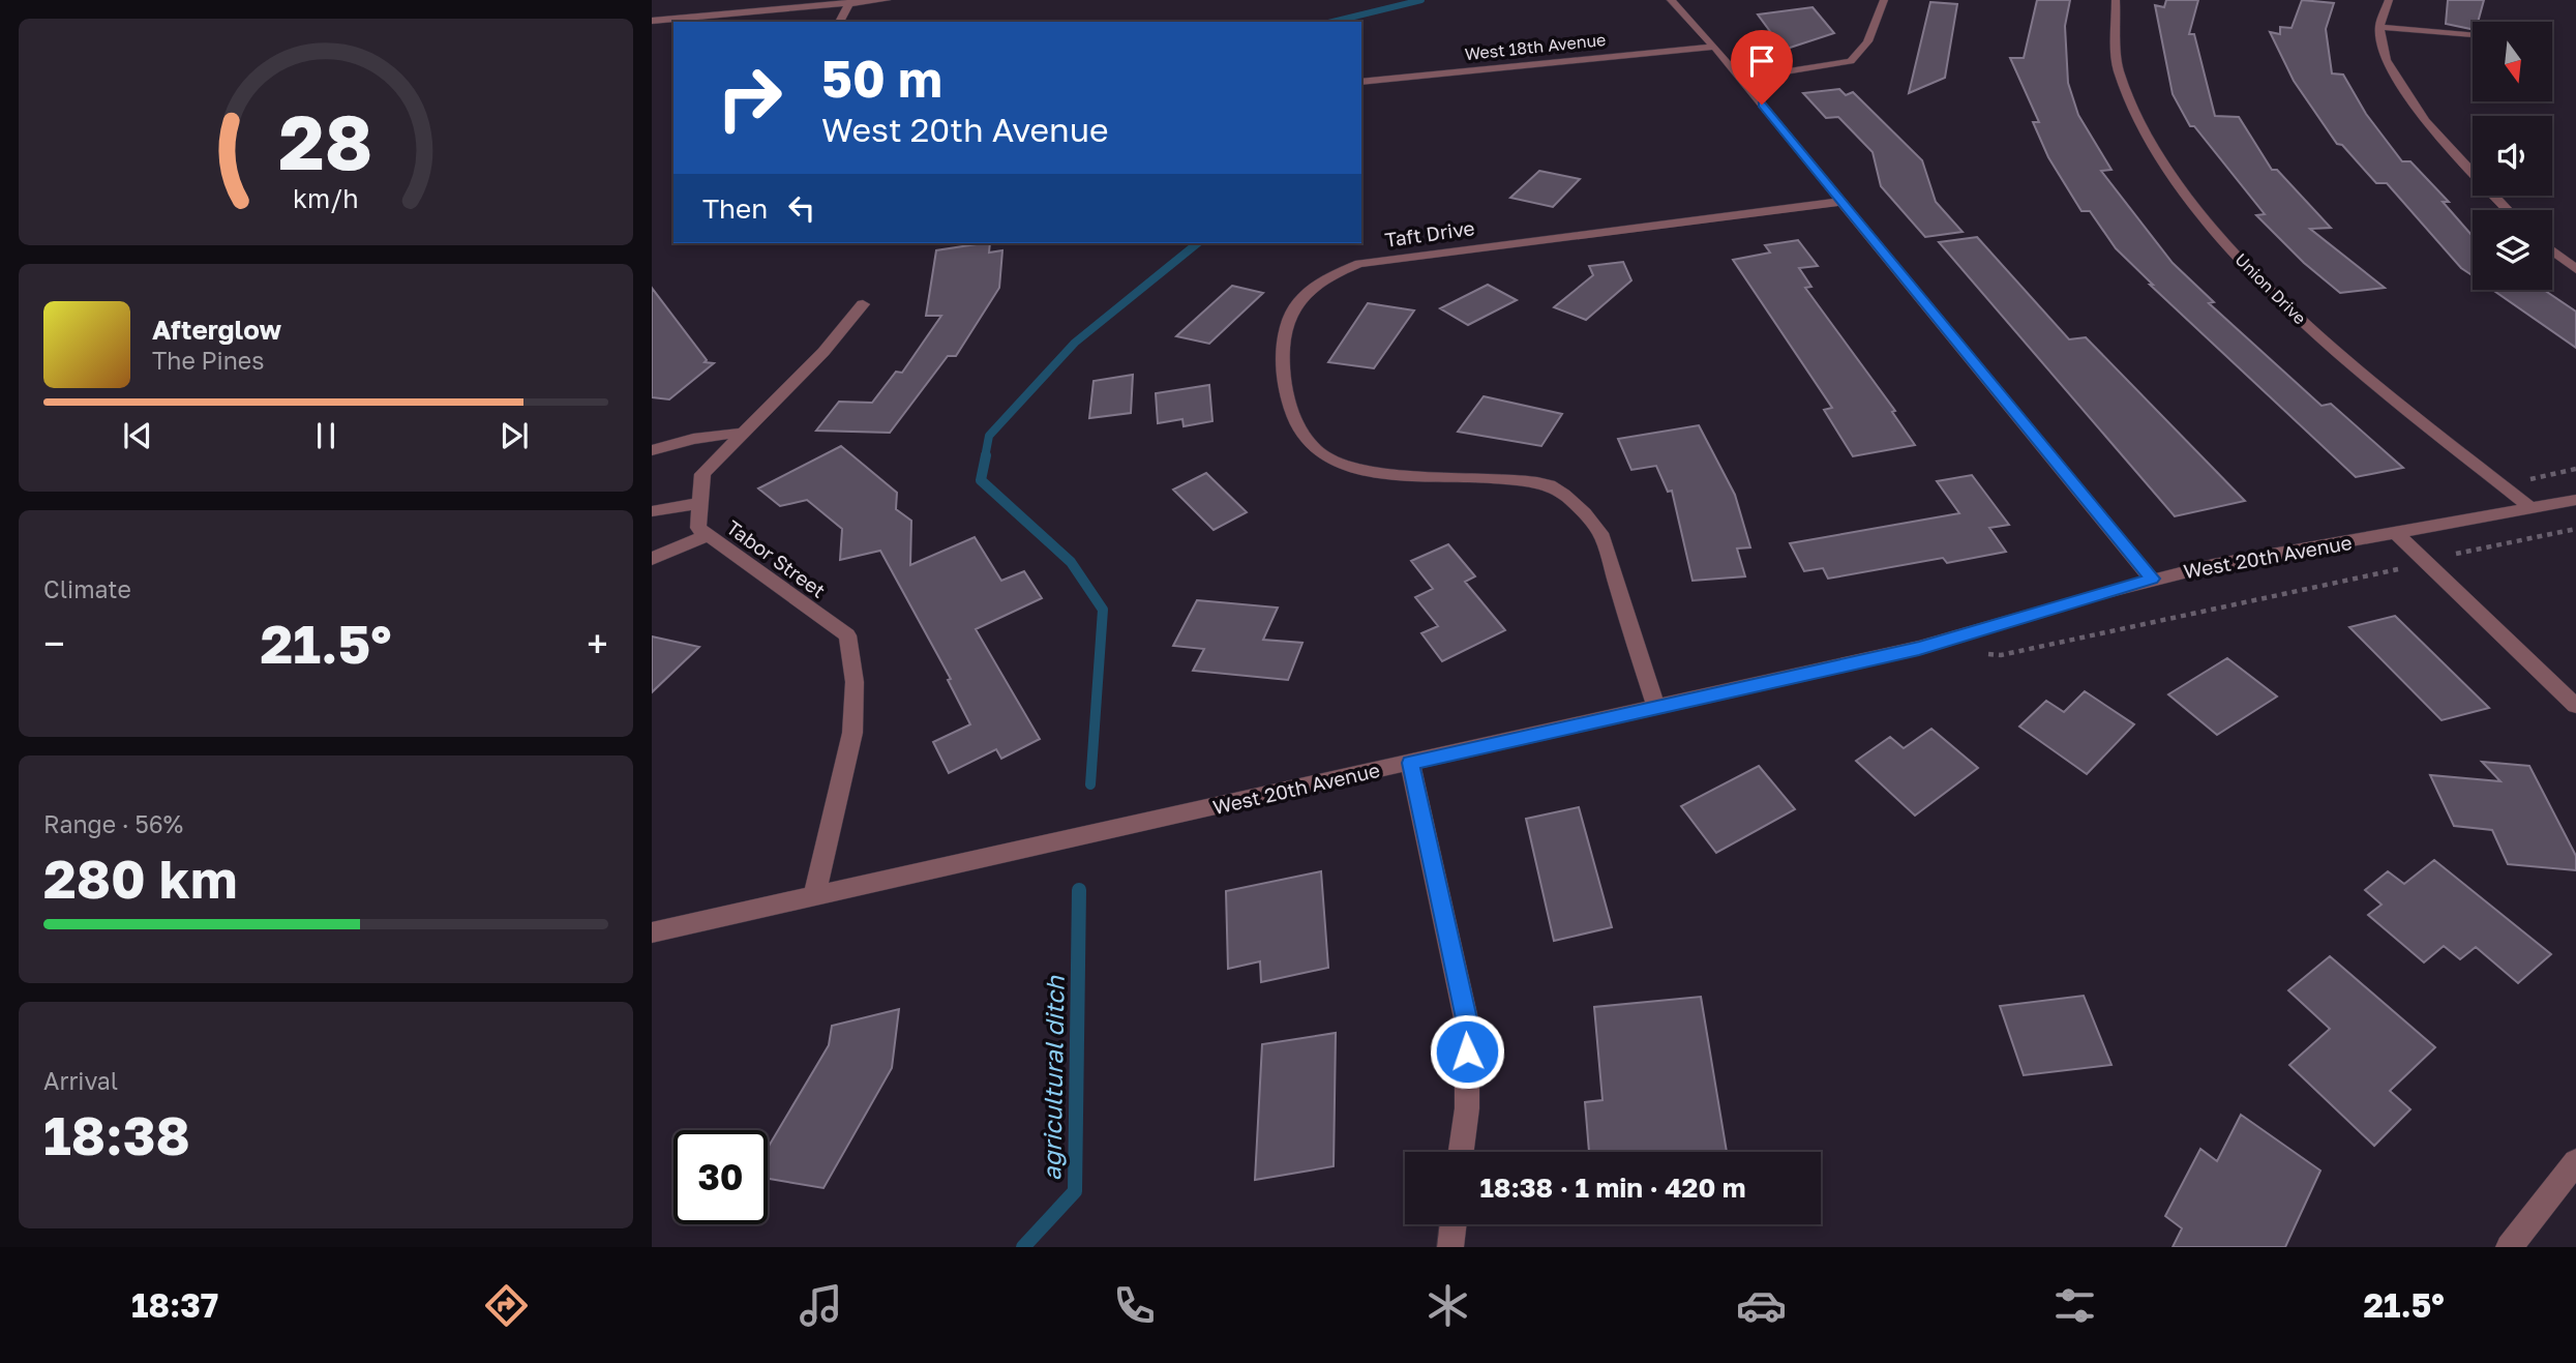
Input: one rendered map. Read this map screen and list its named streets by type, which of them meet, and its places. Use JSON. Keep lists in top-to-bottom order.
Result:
{
  "streets": {
    "street": [
      "West 18th Avenue",
      "Taft Drive",
      "Union Drive",
      "West 20th Avenue",
      "Tabor Street"
    ]
  },
  "crossings": [
    ["Taft Drive", "West 20th Avenue"],
    ["Union Drive", "West 20th Avenue"],
    ["West 20th Avenue", "Tabor Street"]
  ],
  "water": ["agricultural ditch"],
  "north": "bottom",
  "page": {
    "turn": ["50 m", "West 20th Avenue"],
    "then": "Then",
    "song": ["Afterglow", "The Pines"],
    "tile": [
      "Climate",
      ["Range · 56%", "280 km"],
      ["Arrival", "18:38"]
    ],
    "heat": ["−", "21.5°", "+"],
    "limit": "30",
    "trip": "18:38 · 1 min · 420 m",
    "tabs": ["18:37", "21.5°"],
    "gauge": ["28", "km/h"]
  }
}
